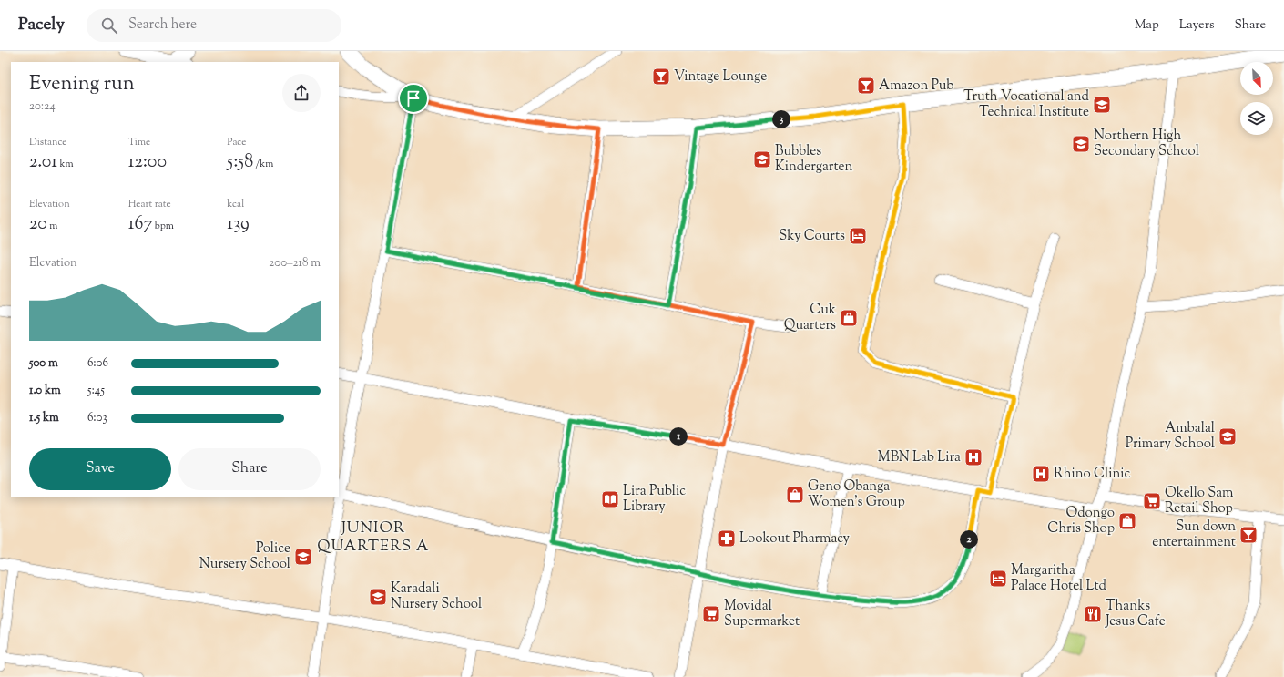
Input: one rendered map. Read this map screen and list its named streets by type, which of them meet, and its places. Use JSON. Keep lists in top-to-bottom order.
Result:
{
  "districts": ["JUNIOR QUARTERS A"],
  "places": {
    "bar": ["Vintage Lounge", "Amazon Pub", "Sun down entertainment"],
    "school or university": [
      "Truth Vocational and Technical Institute",
      "Northern High Secondary School",
      "Bubbles Kindergarten",
      "Ambalal Primary School",
      "Police Nursery School",
      "Karadali Nursery School"
    ],
    "hotel": ["Sky Courts", "Margaritha Palace Hotel Ltd"],
    "shop": ["Cuk Quarters", "Geno Obanga Women's Group", "Odongo Chris Shop"],
    "hospital": ["MBN Lab Lira", "Rhino Clinic"],
    "library": ["Lira Public Library"],
    "supermarket": ["Okello Sam Retail Shop", "Movidal Supermarket"],
    "pharmacy": ["Lookout Pharmacy"],
    "restaurant": ["Thanks Jesus Cafe"]
  },
  "north": "bottom right",
  "page": {
    "header": "Pacely",
    "search": "Search here",
    "nav": ["Map", "Layers", "Share"],
    "heading": ["Evening run", "20:24"],
    "pins": ["3", "1", "2"],
    "stats": [
      ["Distance", "2.01 km"],
      ["Time", "12:00"],
      ["Pace", "5:58 /km"],
      ["Elevation", "20 m"],
      ["Heart rate", "167 bpm"],
      ["kcal", "139"]
    ],
    "chart": ["Elevation", "200–218 m"],
    "list": [
      {
        "name": "500 m",
        "note": "6:06"
      },
      {
        "name": "1.0 km",
        "note": "5:45"
      },
      {
        "name": "1.5 km",
        "note": "6:03"
      }
    ],
    "buttons": ["Save", "Share"]
  }
}
